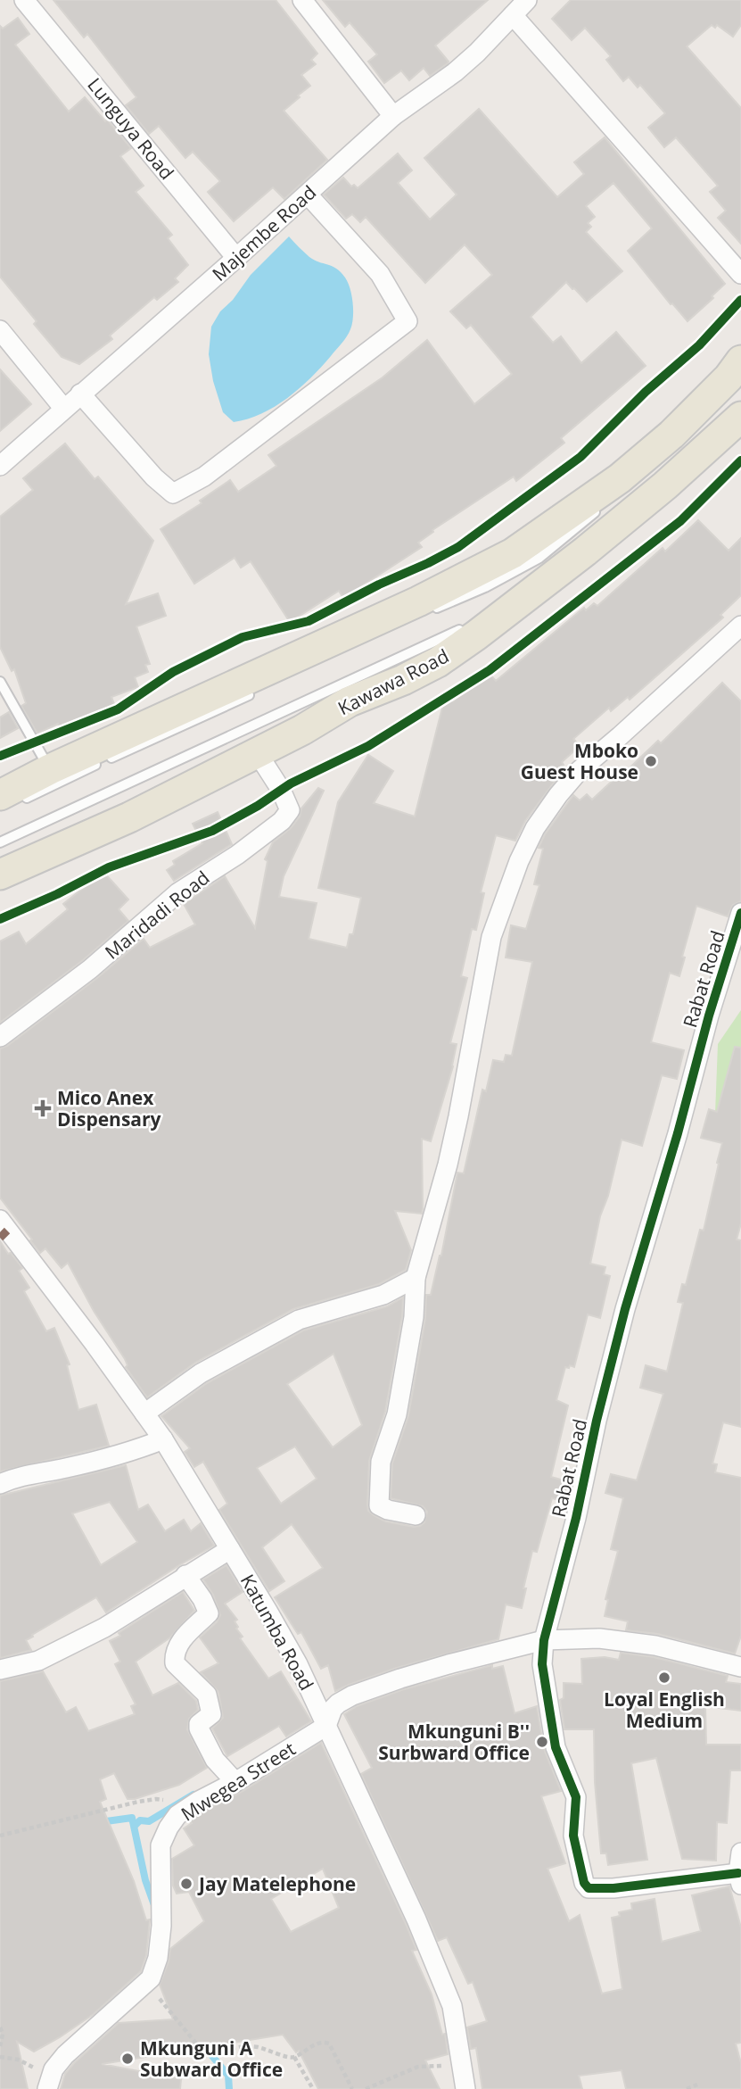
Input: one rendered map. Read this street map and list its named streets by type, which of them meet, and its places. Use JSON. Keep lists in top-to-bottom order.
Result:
{
  "streets": {
    "main road": ["Kawawa Road"],
    "street": [
      "Lunguya Road",
      "Majembe Road",
      "Maridadi Road",
      "Rabat Road",
      "Katumba Road",
      "Mwegea Street"
    ]
  },
  "crossings": [
    ["Lunguya Road", "Majembe Road"],
    ["Kawawa Road", "Maridadi Road"],
    ["Katumba Road", "Mwegea Street"]
  ],
  "places": {
    "other": [
      "Mboko Guest House",
      "Loyal English Medium",
      "Mkunguni B'' Surbward Office",
      "Jay Matelephone",
      "Mkunguni A Subward Office"
    ],
    "health": ["Mico Anex Dispensary"]
  }
}
